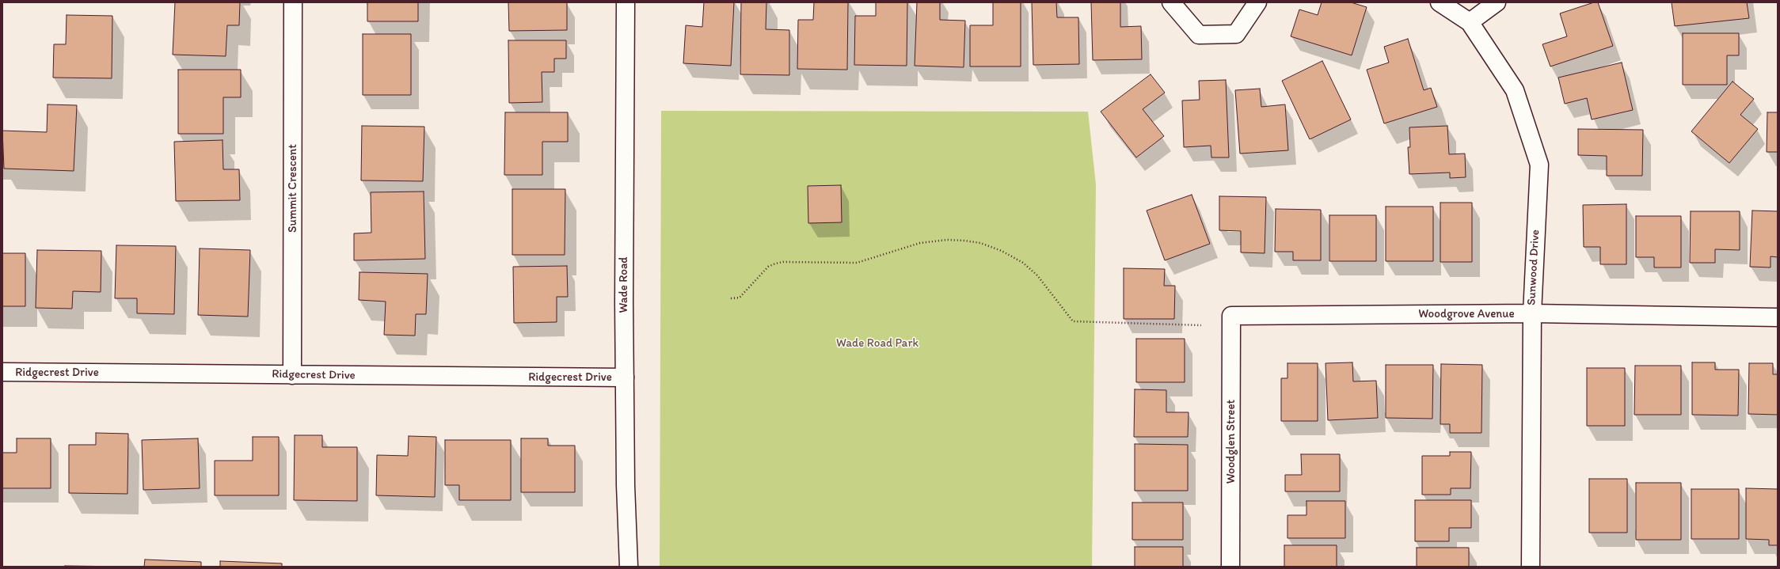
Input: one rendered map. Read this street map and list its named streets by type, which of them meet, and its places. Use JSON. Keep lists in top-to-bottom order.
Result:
{
  "streets": {
    "street": [
      "Summit Crescent",
      "Sunwood Drive",
      "Wade Road",
      "Woodgrove Avenue",
      "Ridgecrest Drive",
      "Woodglen Street"
    ]
  },
  "crossings": [
    ["Summit Crescent", "Ridgecrest Drive"],
    ["Sunwood Drive", "Woodgrove Avenue"],
    ["Wade Road", "Ridgecrest Drive"],
    ["Woodgrove Avenue", "Woodglen Street"]
  ],
  "parks": ["Wade Road Park"]
}
